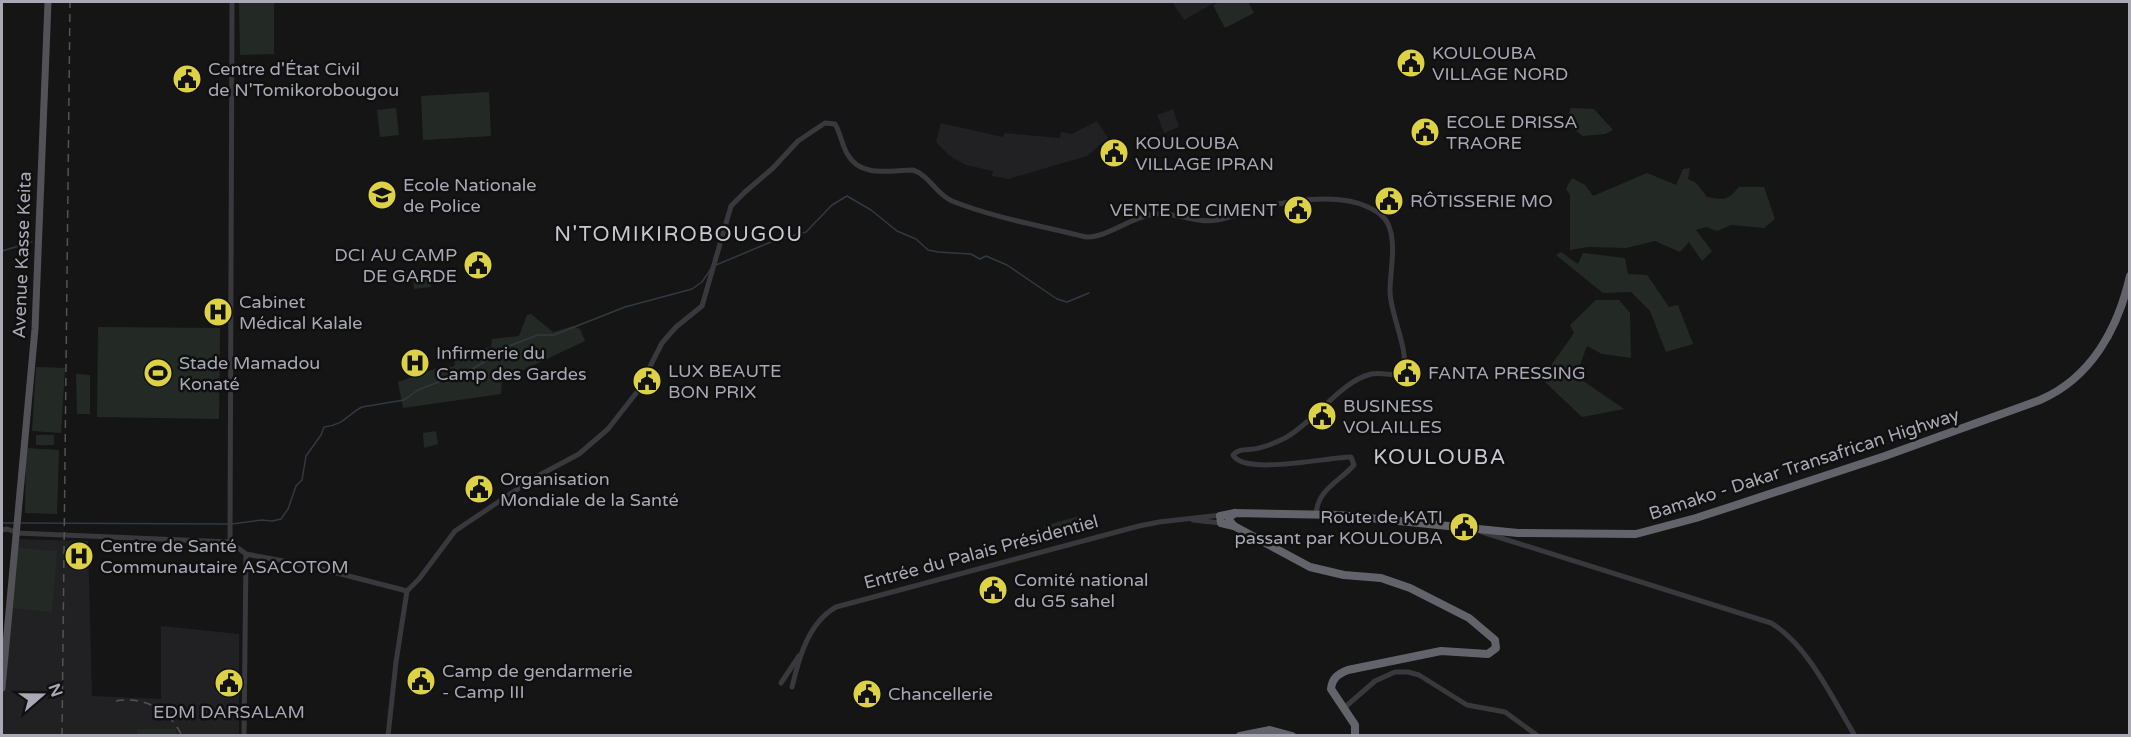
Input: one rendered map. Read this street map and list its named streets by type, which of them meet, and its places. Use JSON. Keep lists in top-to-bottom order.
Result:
{
  "streets": {
    "highway": ["Bamako - Dakar Transafrican Highway"],
    "main road": ["Avenue Kasse Keita"],
    "street": ["Entrée du Palais Présidentiel"]
  },
  "crossings": [
    ["Bamako - Dakar Transafrican Highway", "Entrée du Palais Présidentiel"]
  ],
  "districts": ["N'TOMIKIROBOUGOU", "KOULOUBA"],
  "places": {
    "public building": [
      "KOULOUBA VILLAGE NORD",
      "Centre d'État Civil de N'Tomikorobougou",
      "ECOLE DRISSA TRAORE",
      "KOULOUBA VILLAGE IPRAN",
      "RÔTISSERIE MO",
      "VENTE DE CIMENT",
      "DCI AU CAMP DE GARDE",
      "FANTA PRESSING",
      "LUX BEAUTE BON PRIX",
      "BUSINESS VOLAILLES",
      "Organisation Mondiale de la Santé",
      "Route de KATI passant par KOULOUBA",
      "Comité national du G5 sahel",
      "Camp de gendarmerie - Camp III",
      "EDM DARSALAM",
      "Chancellerie"
    ],
    "school or university": ["Ecole Nationale de Police"],
    "hospital": ["Cabinet Médical Kalale", "Infirmerie du Camp des Gardes", "Centre de Santé Communautaire ASACOTOM"],
    "sports": ["Stade Mamadou Konaté"]
  },
  "north": "right"
}
